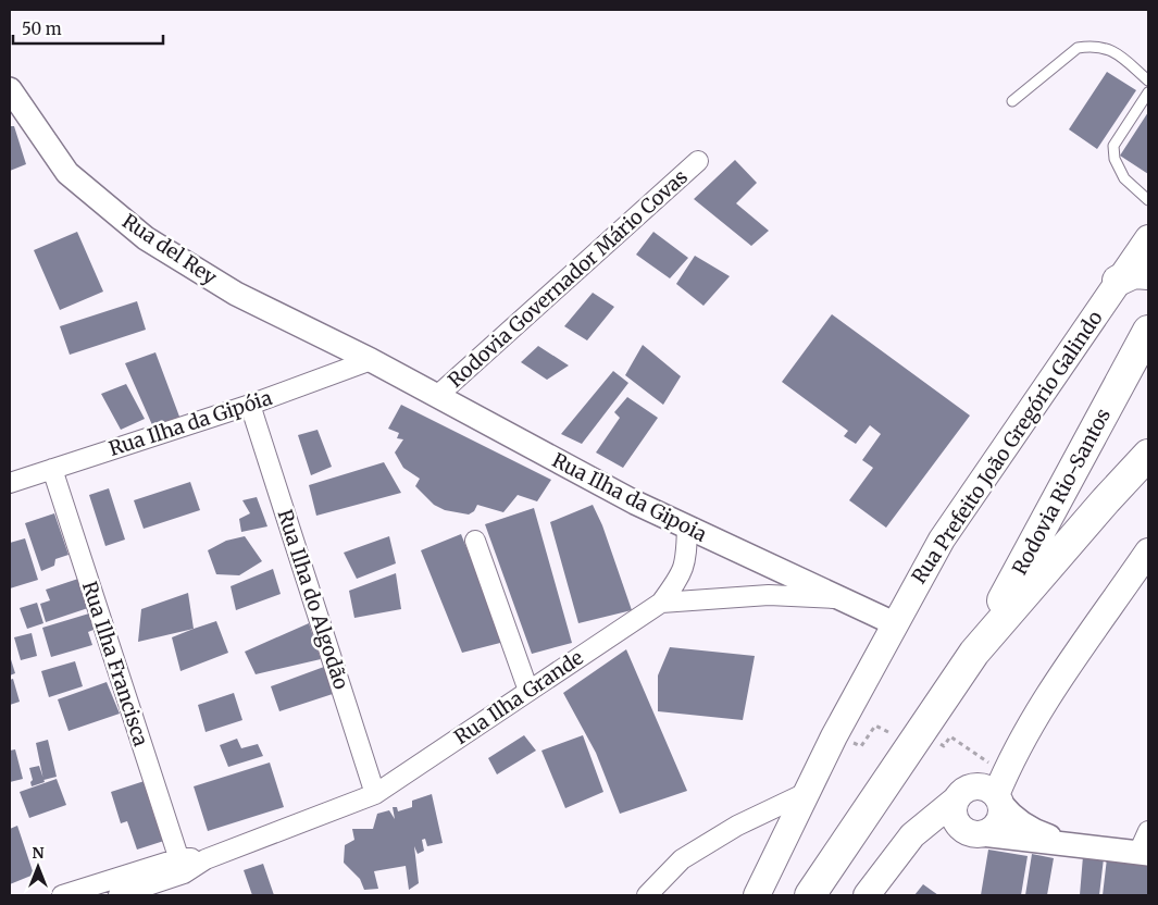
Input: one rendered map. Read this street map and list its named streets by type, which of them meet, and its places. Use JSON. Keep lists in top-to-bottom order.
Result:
{
  "streets": {
    "highway": ["Rodovia Rio-Santos"],
    "main road": ["Rua Prefeito João Gregório Galindo"],
    "street": [
      "Rua del Rey",
      "Rodovia Governador Mário Covas",
      "Rua Ilha da Gipóia",
      "Rua Ilha da Gipoia",
      "Rua Ilha do Algodão",
      "Rua Ilha Francisca",
      "Rua Ilha Grande"
    ]
  },
  "crossings": [
    ["Rua del Rey", "Rua Ilha da Gipóia"],
    ["Rua del Rey", "Rua Ilha da Gipoia"],
    ["Rodovia Governador Mário Covas", "Rua Ilha da Gipoia"],
    ["Rua Ilha da Gipóia", "Rua Ilha da Gipoia"],
    ["Rua Ilha da Gipóia", "Rua Ilha do Algodão"],
    ["Rua Ilha da Gipóia", "Rua Ilha Francisca"],
    ["Rua Prefeito João Gregório Galindo", "Rua Ilha da Gipoia"],
    ["Rua Ilha da Gipoia", "Rua Ilha Grande"],
    ["Rua Ilha do Algodão", "Rua Ilha Grande"],
    ["Rua Ilha Francisca", "Rua Ilha Grande"]
  ],
  "scale_bar": "50 m",
  "north": "top"
}
